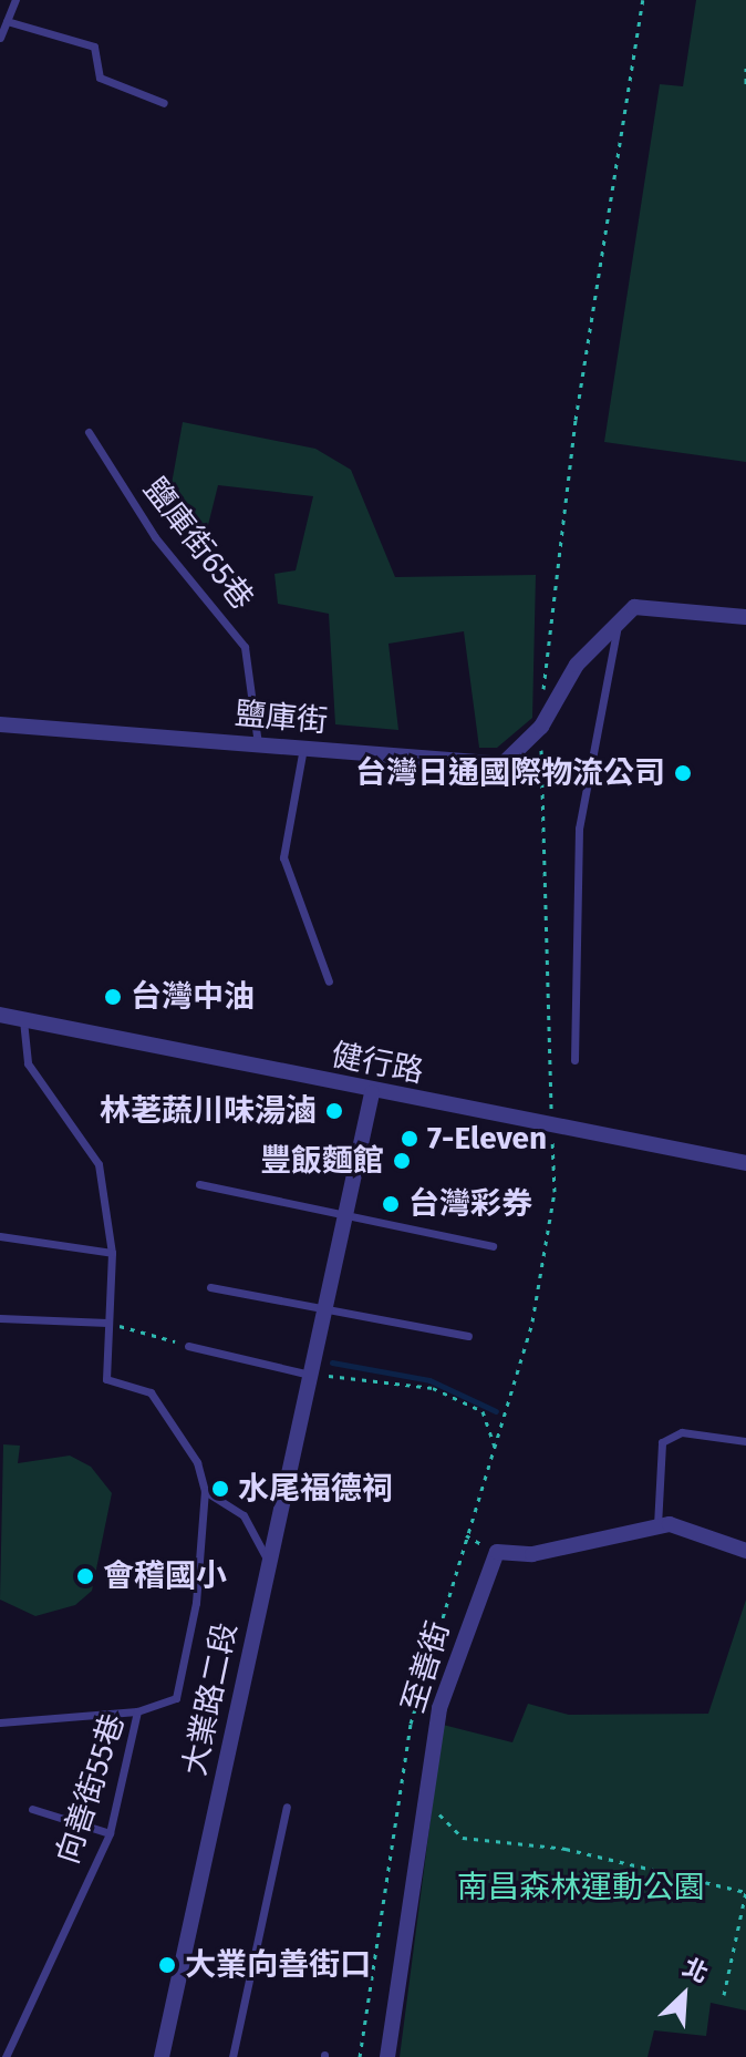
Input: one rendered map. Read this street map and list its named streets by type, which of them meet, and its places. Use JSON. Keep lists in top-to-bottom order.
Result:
{
  "streets": {
    "street": [
      "鹽庫街",
      "健行路",
      "至善街",
      "大業路二段"
    ],
    "lane": ["鹽庫街65巷", "向善街55巷"]
  },
  "crossings": [
    ["鹽庫街65巷", "鹽庫街"],
    ["健行路", "大業路二段"]
  ],
  "parks": ["南昌森林運動公園"],
  "places": [
    "台灣日通國際物流公司",
    "台灣中油",
    "林荖蔬川味湯滷",
    "7-Eleven",
    "豐飯麵館",
    "台灣彩券",
    "水尾福德祠",
    "會稽國小",
    "大業向善街口"
  ],
  "north": "top right"
}
